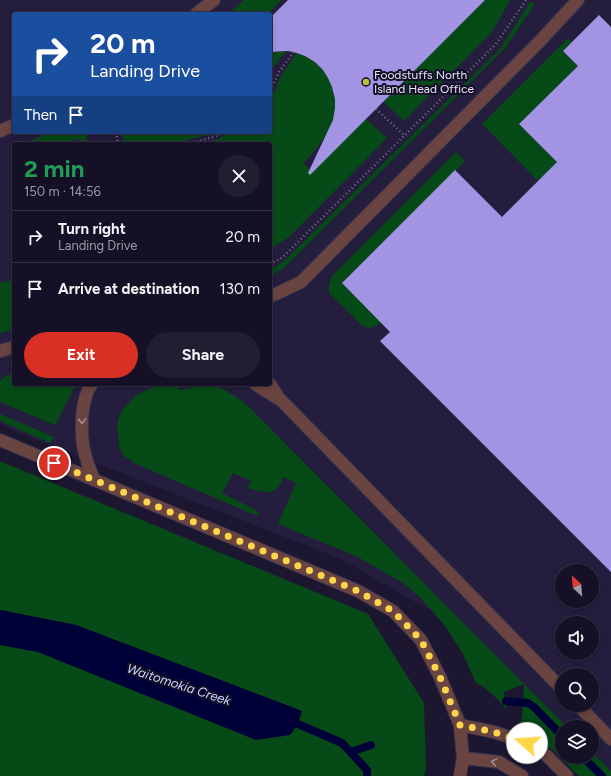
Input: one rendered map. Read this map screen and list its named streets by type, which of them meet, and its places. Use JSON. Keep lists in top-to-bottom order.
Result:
{
  "water": ["Waitomokia Creek"],
  "places": ["Foodstuffs North Island Head Office"],
  "north": "top left",
  "page": {
    "turn": ["20 m", "Landing Drive"],
    "then": "Then",
    "heading": ["2 min", "150 m · 14:56"],
    "list": [
      {
        "name": "Turn right",
        "note": "Landing Drive",
        "value": "20 m"
      },
      {
        "name": "Arrive at destination",
        "value": "130 m"
      }
    ],
    "buttons": ["Exit", "Share"]
  }
}
